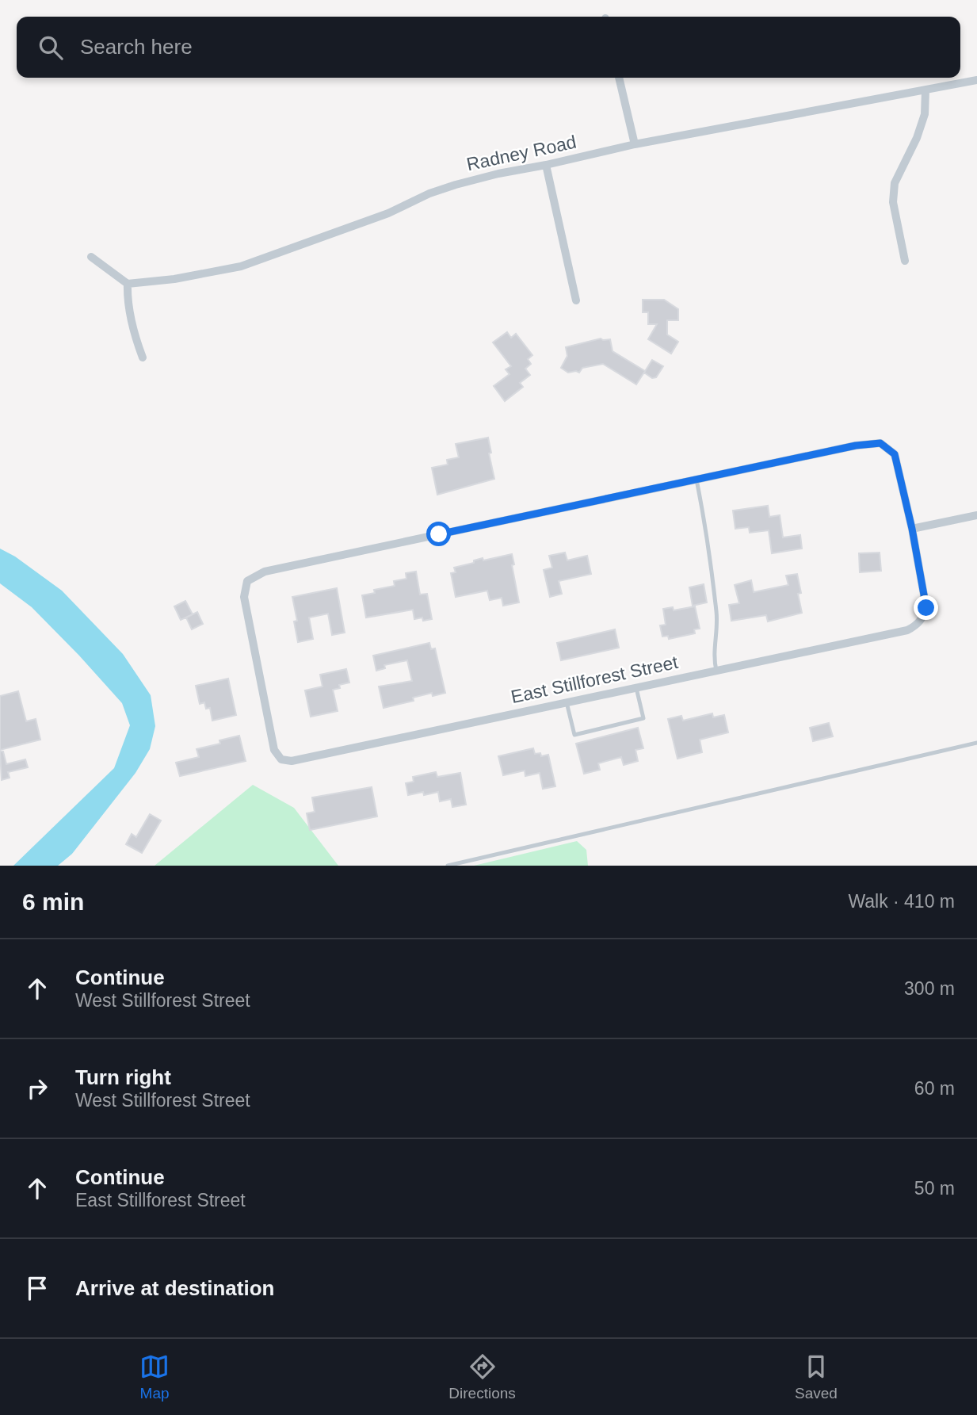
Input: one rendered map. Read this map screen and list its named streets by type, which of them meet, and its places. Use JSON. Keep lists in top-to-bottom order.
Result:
{
  "streets": {
    "street": ["Radney Road", "East Stillforest Street"]
  },
  "page": {
    "search": "Search here",
    "heading": ["6 min", "Walk · 410 m"],
    "list": [
      ["Continue", "West Stillforest Street", "300 m"],
      ["Turn right", "West Stillforest Street", "60 m"],
      ["Continue", "East Stillforest Street", "50 m"],
      "Arrive at destination"
    ],
    "nav": ["Map", "Directions", "Saved"]
  }
}
